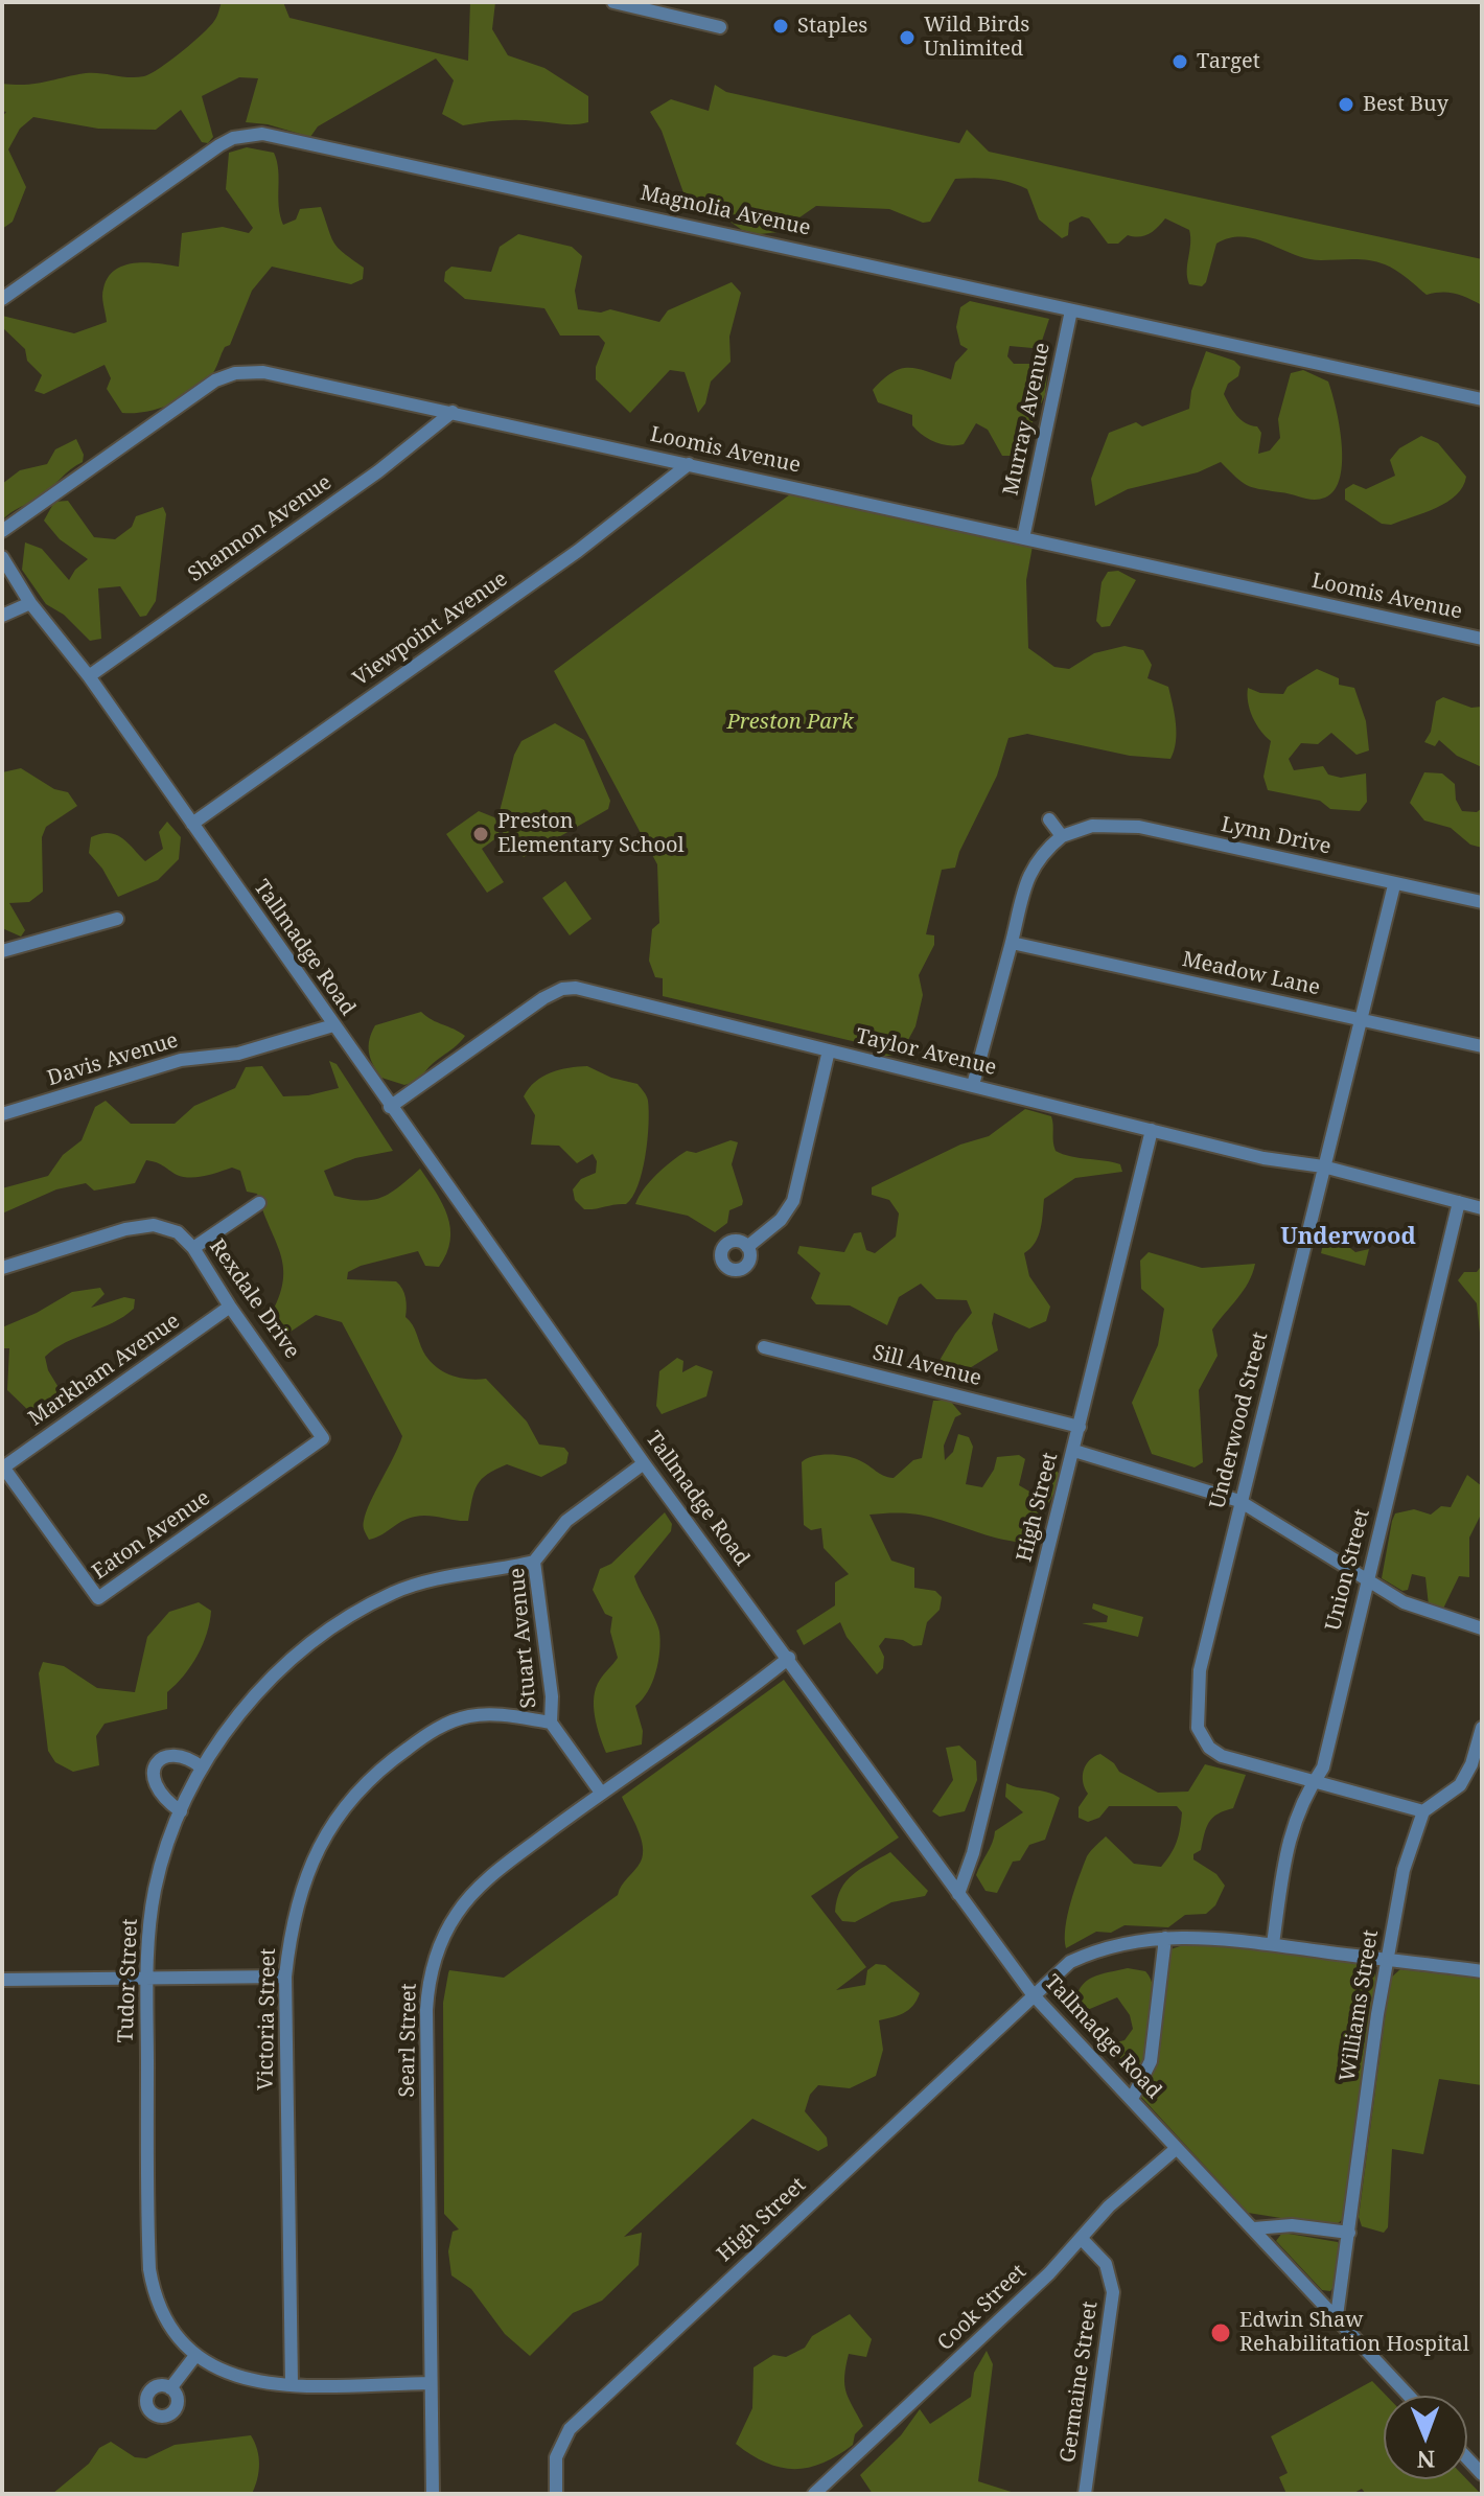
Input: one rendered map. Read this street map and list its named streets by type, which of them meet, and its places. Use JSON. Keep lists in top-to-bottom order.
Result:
{
  "streets": {
    "street": [
      "Magnolia Avenue",
      "Murray Avenue",
      "Loomis Avenue",
      "Shannon Avenue",
      "Viewpoint Avenue",
      "Lynn Drive",
      "Tallmadge Road",
      "Meadow Lane",
      "Taylor Avenue",
      "Davis Avenue",
      "Rexdale Drive",
      "Sill Avenue",
      "Markham Avenue",
      "Underwood Street",
      "High Street",
      "Eaton Avenue",
      "Union Street",
      "Stuart Avenue",
      "Tudor Street",
      "Williams Street",
      "Victoria Street",
      "Searl Street",
      "Cook Street",
      "Germaine Street"
    ]
  },
  "crossings": [
    ["Magnolia Avenue", "Murray Avenue"],
    ["Murray Avenue", "Loomis Avenue"],
    ["Loomis Avenue", "Shannon Avenue"],
    ["Loomis Avenue", "Viewpoint Avenue"],
    ["Shannon Avenue", "Tallmadge Road"],
    ["Viewpoint Avenue", "Tallmadge Road"],
    ["Lynn Drive", "Underwood Street"],
    ["Tallmadge Road", "Taylor Avenue"],
    ["Tallmadge Road", "Davis Avenue"],
    ["Tallmadge Road", "High Street"],
    ["Tallmadge Road", "Stuart Avenue"],
    ["Tallmadge Road", "Williams Street"],
    ["Tallmadge Road", "Searl Street"],
    ["Tallmadge Road", "Cook Street"],
    ["Meadow Lane", "Underwood Street"],
    ["Taylor Avenue", "Underwood Street"],
    ["Taylor Avenue", "High Street"],
    ["Taylor Avenue", "Union Street"],
    ["Rexdale Drive", "Markham Avenue"],
    ["Rexdale Drive", "Eaton Avenue"],
    ["Sill Avenue", "High Street"],
    ["Markham Avenue", "Eaton Avenue"],
    ["Underwood Street", "Union Street"],
    ["Underwood Street", "Williams Street"],
    ["High Street", "Union Street"],
    ["High Street", "Williams Street"],
    ["Stuart Avenue", "Tudor Street"],
    ["Stuart Avenue", "Victoria Street"],
    ["Stuart Avenue", "Searl Street"],
    ["Tudor Street", "Victoria Street"],
    ["Tudor Street", "Searl Street"],
    ["Cook Street", "Germaine Street"]
  ],
  "districts": ["Underwood"],
  "parks": ["Preston Park"],
  "places": [
    "Staples",
    "Wild Birds Unlimited",
    "Target",
    "Best Buy",
    "Preston Elementary School",
    "Edwin Shaw Rehabilitation Hospital"
  ],
  "north": "bottom"
}
